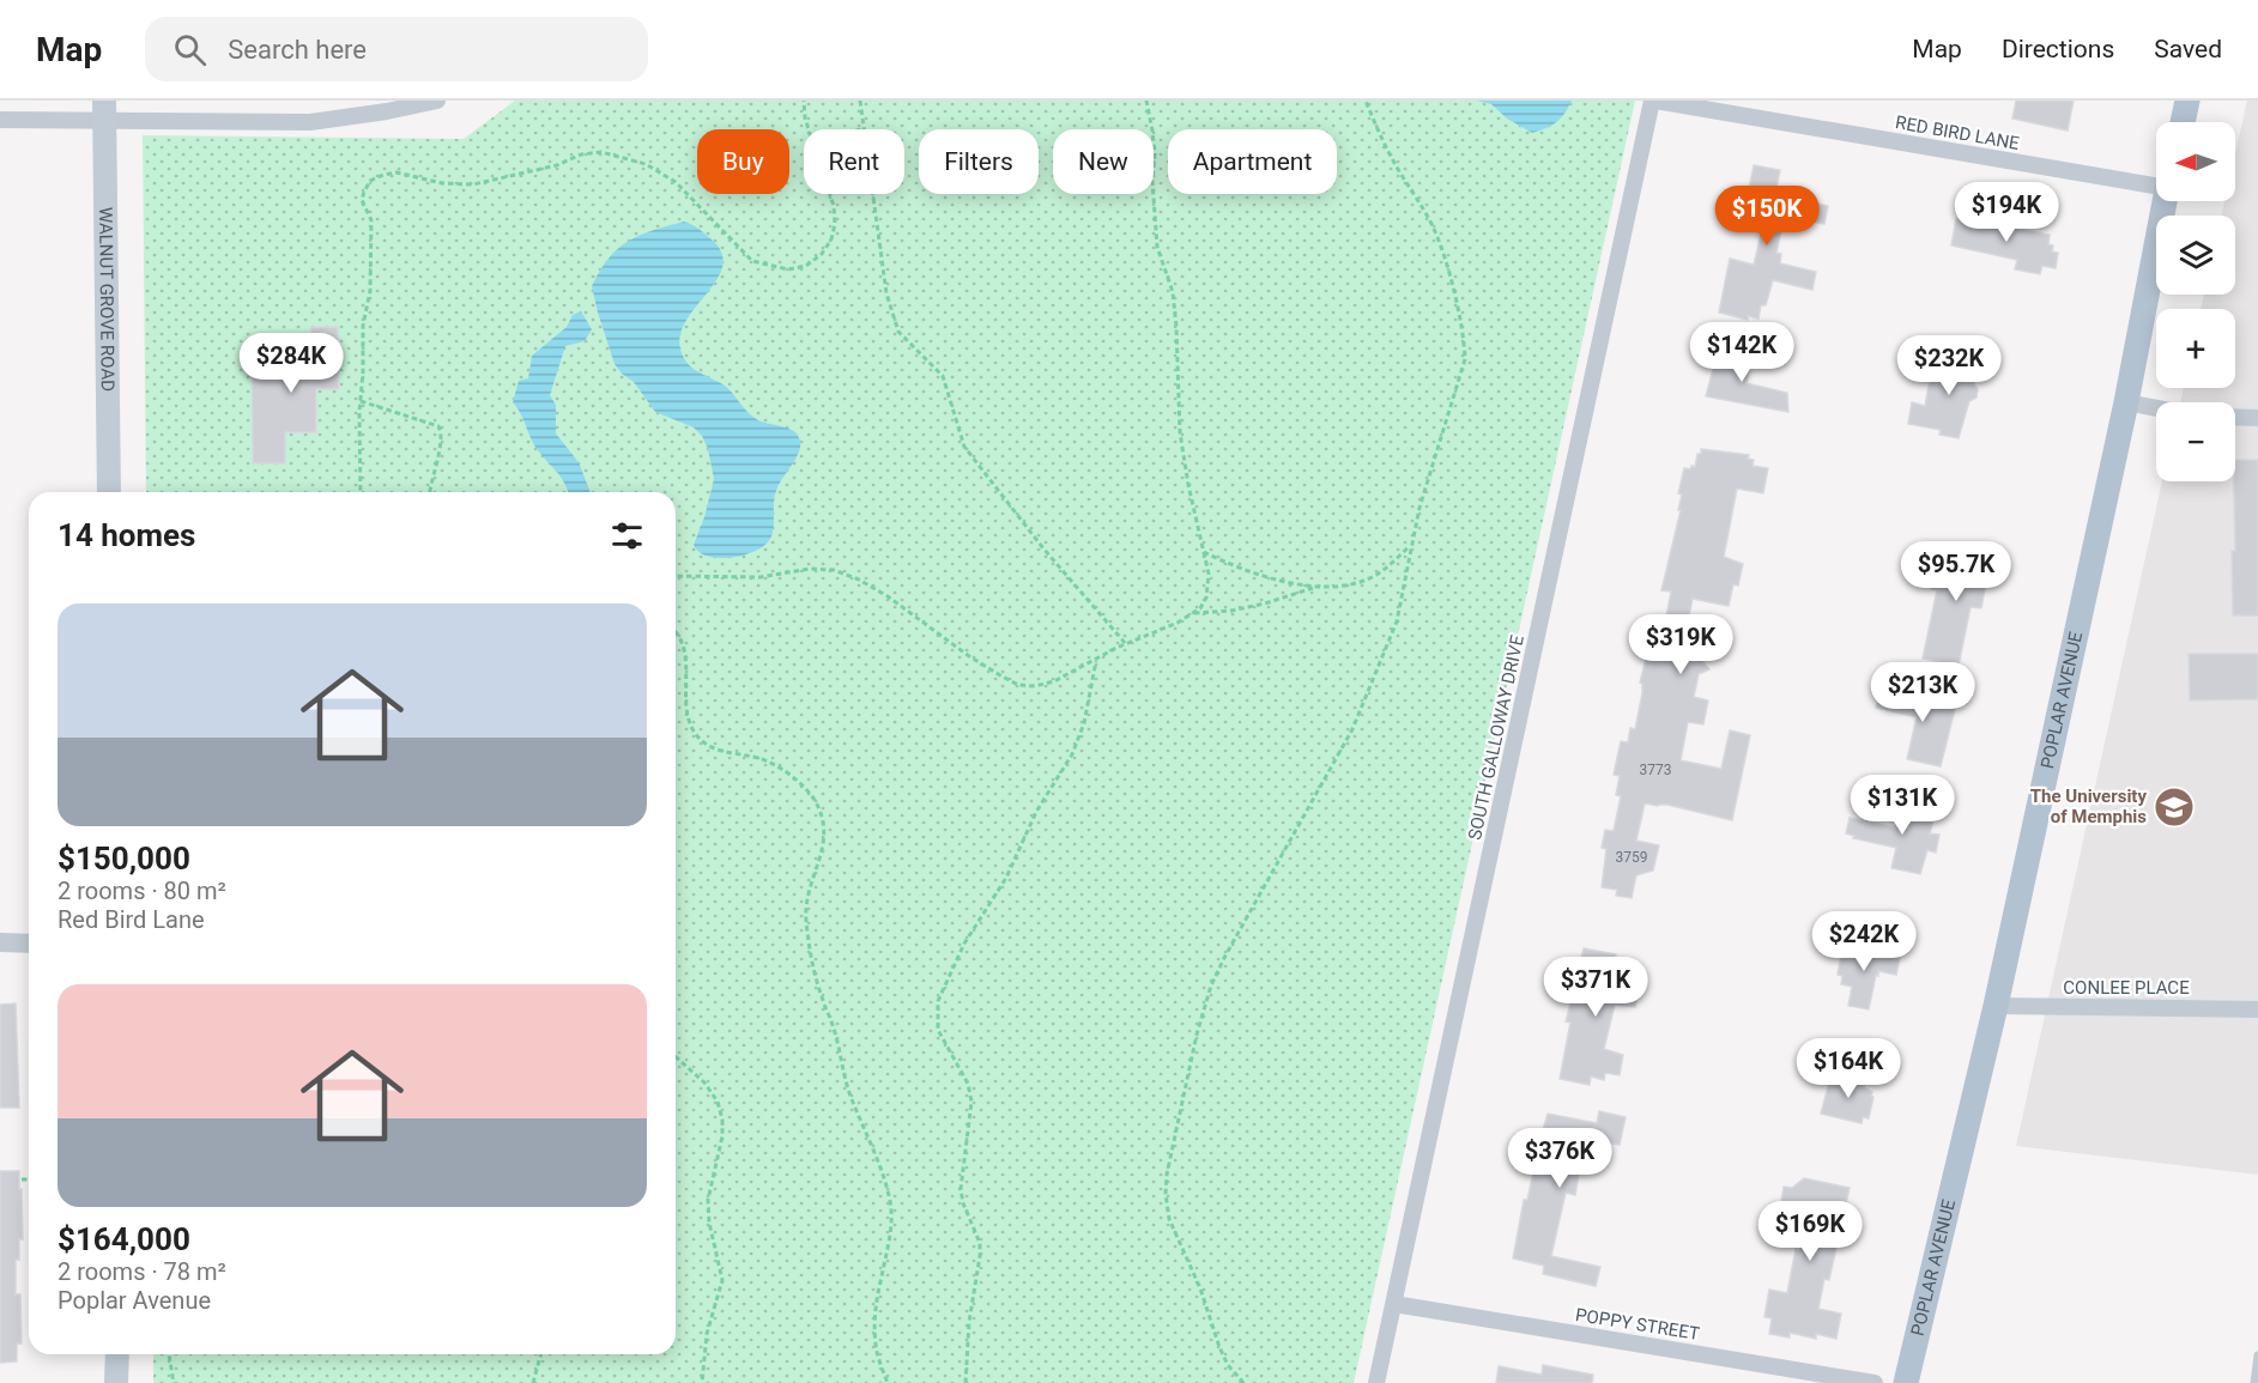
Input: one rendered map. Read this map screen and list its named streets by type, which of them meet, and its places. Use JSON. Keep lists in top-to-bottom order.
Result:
{
  "streets": {
    "main road": ["WALNUT GROVE ROAD", "POPLAR AVENUE"],
    "street": [
      "RED BIRD LANE",
      "SOUTH GALLOWAY DRIVE",
      "CONLEE PLACE",
      "POPPY STREET"
    ]
  },
  "crossings": [
    ["RED BIRD LANE", "SOUTH GALLOWAY DRIVE"],
    ["POPLAR AVENUE", "CONLEE PLACE"],
    ["SOUTH GALLOWAY DRIVE", "POPPY STREET"]
  ],
  "places": {
    "school or university": ["The University of Memphis"]
  },
  "house_numbers": ["3773", "3759"],
  "north": "left",
  "page": {
    "header": "Map",
    "search": "Search here",
    "nav": ["Map", "Directions", "Saved"],
    "map_buttons": ["+", "−"],
    "chip": [
      "Buy",
      "Rent",
      "Filters",
      "New",
      "Apartment"
    ],
    "price": [
      "$194K",
      "$150K",
      "$142K",
      "$284K",
      "$232K",
      "$95.7K",
      "$319K",
      "$213K",
      "$131K",
      "$242K",
      "$371K",
      "$164K",
      "$376K",
      "$169K"
    ],
    "heading": "14 homes",
    "list": [
      {
        "name": "$150,000",
        "note": "2 rooms · 80 m² · Red Bird Lane"
      },
      {
        "name": "$164,000",
        "note": "2 rooms · 78 m² · Poplar Avenue"
      }
    ]
  }
}
